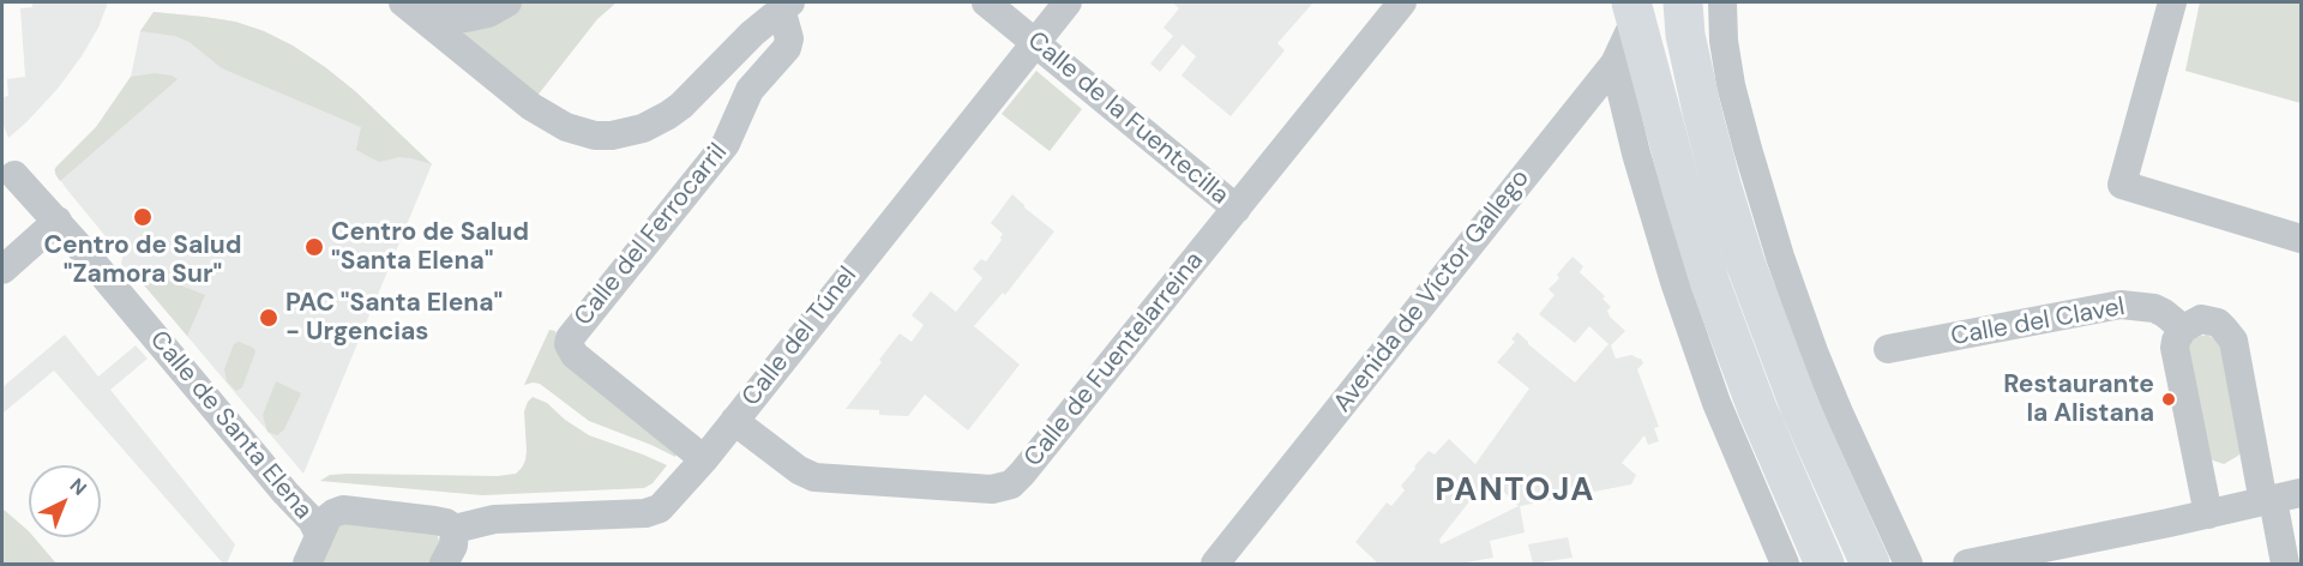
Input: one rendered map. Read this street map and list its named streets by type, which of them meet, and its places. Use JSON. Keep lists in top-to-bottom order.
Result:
{
  "streets": {
    "street": [
      "Calle de la Fuentecilla",
      "Calle del Ferrocarril",
      "Avenida de Víctor Gallego",
      "Calle del Clavel",
      "Calle del Túnel",
      "Calle de Fuentelarreina",
      "Calle de Santa Elena"
    ]
  },
  "crossings": [
    ["Calle de la Fuentecilla", "Calle del Túnel"],
    ["Calle de la Fuentecilla", "Calle de Fuentelarreina"],
    ["Calle del Ferrocarril", "Calle del Túnel"],
    ["Calle del Túnel", "Calle de Fuentelarreina"],
    ["Calle del Túnel", "Calle de Santa Elena"]
  ],
  "districts": ["PANTOJA"],
  "places": [
    "Centro de Salud \"Zamora Sur\"",
    "Centro de Salud \"Santa Elena\"",
    "PAC \"Santa Elena\" - Urgencias",
    "Restaurante la Alistana"
  ],
  "north": "top right"
}
